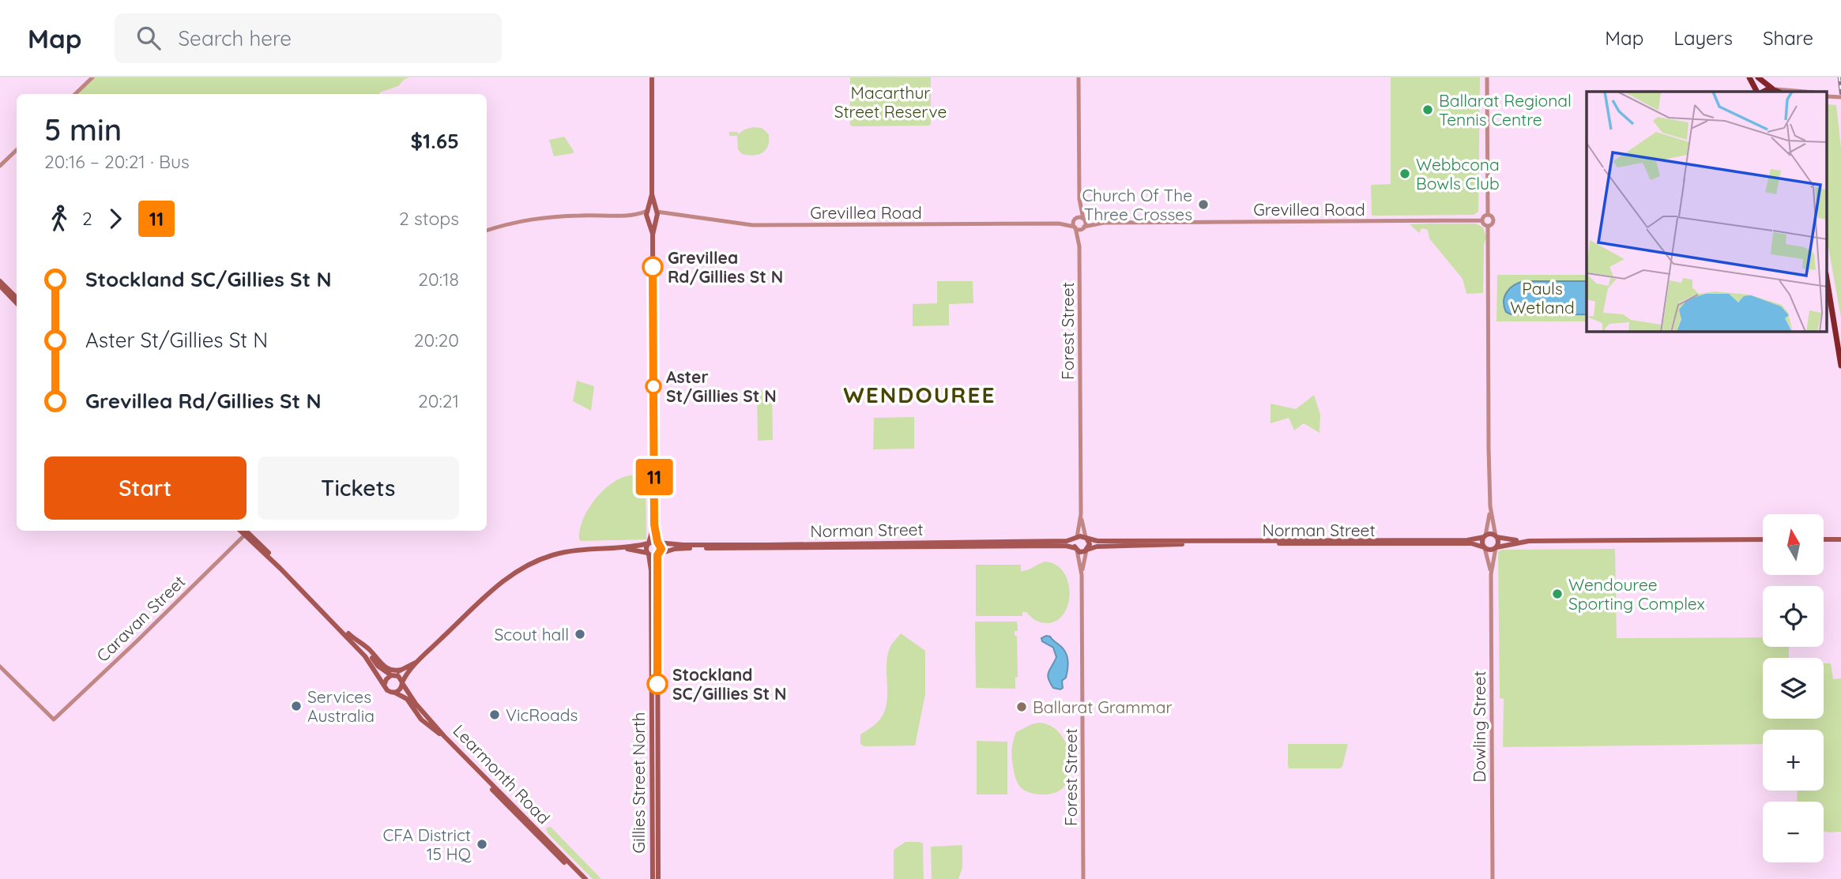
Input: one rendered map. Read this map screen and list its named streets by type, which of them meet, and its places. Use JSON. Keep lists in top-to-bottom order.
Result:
{
  "streets": {
    "main road": ["Norman Street", "Learmonth Road", "Gillies Street North"],
    "street": [
      "Grevillea Road",
      "Forest Street",
      "Caravan Street",
      "Dowling Street"
    ]
  },
  "crossings": [
    ["Grevillea Road", "Forest Street"],
    ["Forest Street", "Norman Street"],
    ["Norman Street", "Dowling Street"],
    ["Norman Street", "Gillies Street North"]
  ],
  "districts": ["WENDOUREE"],
  "parks": ["Macarthur Street Reserve", "Pauls Wetland"],
  "places": [
    "Ballarat Regional Tennis Centre",
    "Webbcona Bowls Club",
    "Church Of The Three Crosses",
    "Grevillea Rd/Gillies St N",
    "Aster St/Gillies St N",
    "Wendouree Sporting Complex",
    "Scout hall",
    "Stockland SC/Gillies St N",
    "Services Australia",
    "Ballarat Grammar",
    "VicRoads",
    "CFA District 15 HQ"
  ],
  "lines": ["bus line 11"],
  "north": "top",
  "page": {
    "header": "Map",
    "search": "Search here",
    "nav": ["Map", "Layers", "Share"],
    "on_map": "11",
    "heading": ["5 min", "20:16 – 20:21 · Bus", "$1.65"],
    "legs": ["2", "11", "2 stops"],
    "list": [
      {
        "name": "Stockland SC/Gillies St N",
        "value": "20:18"
      },
      {
        "name": "Aster St/Gillies St N",
        "value": "20:20"
      },
      {
        "name": "Grevillea Rd/Gillies St N",
        "value": "20:21"
      }
    ],
    "buttons": ["Start", "Tickets"],
    "map_buttons": ["+", "−"]
  }
}
